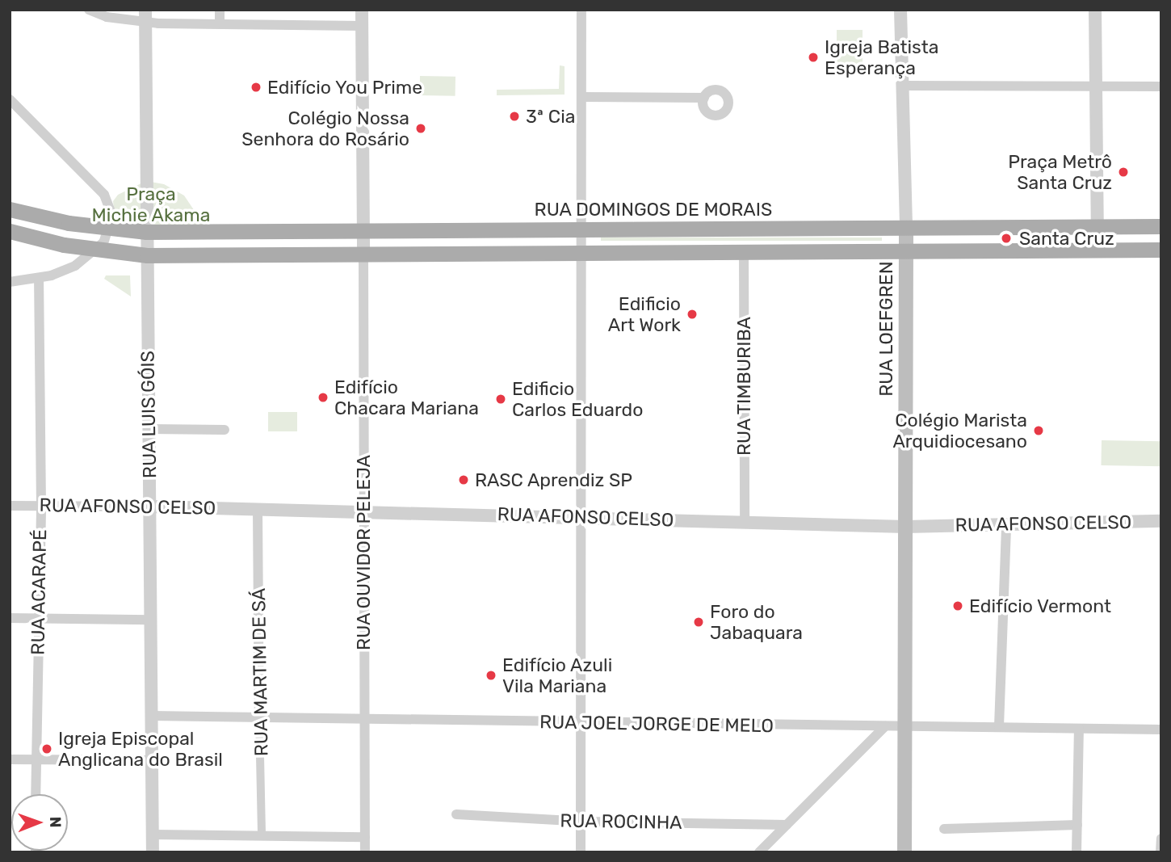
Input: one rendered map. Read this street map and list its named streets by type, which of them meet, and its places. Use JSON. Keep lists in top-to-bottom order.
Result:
{
  "streets": {
    "main road": ["RUA DOMINGOS DE MORAIS", "RUA LOEFGREN"],
    "street": [
      "RUA TIMBURIBA",
      "RUA LUIS GÓIS",
      "RUA AFONSO CELSO",
      "RUA OUVIDOR PELEJA",
      "RUA ACARAPÉ",
      "RUA MARTIM DE SÁ",
      "RUA JOEL JORGE DE MELO",
      "RUA ROCINHA"
    ]
  },
  "crossings": [
    ["RUA DOMINGOS DE MORAIS", "RUA LOEFGREN"],
    ["RUA DOMINGOS DE MORAIS", "RUA LUIS GÓIS"],
    ["RUA LOEFGREN", "RUA AFONSO CELSO"],
    ["RUA LOEFGREN", "RUA JOEL JORGE DE MELO"],
    ["RUA TIMBURIBA", "RUA AFONSO CELSO"],
    ["RUA LUIS GÓIS", "RUA AFONSO CELSO"],
    ["RUA LUIS GÓIS", "RUA JOEL JORGE DE MELO"],
    ["RUA AFONSO CELSO", "RUA OUVIDOR PELEJA"],
    ["RUA AFONSO CELSO", "RUA ACARAPÉ"],
    ["RUA AFONSO CELSO", "RUA MARTIM DE SÁ"],
    ["RUA OUVIDOR PELEJA", "RUA JOEL JORGE DE MELO"],
    ["RUA MARTIM DE SÁ", "RUA JOEL JORGE DE MELO"]
  ],
  "parks": ["Praça Michie Akama"],
  "places": [
    "Igreja Batista Esperança",
    "Edifício You Prime",
    "3ª Cia",
    "Colégio Nossa Senhora do Rosário",
    "Praça Metrô Santa Cruz",
    "Santa Cruz",
    "Edificio Art Work",
    "Edifício Chacara Mariana",
    "Edificio Carlos Eduardo",
    "Colégio Marista Arquidiocesano",
    "RASC Aprendiz SP",
    "Edifício Vermont",
    "Foro do Jabaquara",
    "Edifício Azuli Vila Mariana",
    "Igreja Episcopal Anglicana do Brasil"
  ],
  "north": "right"
}
